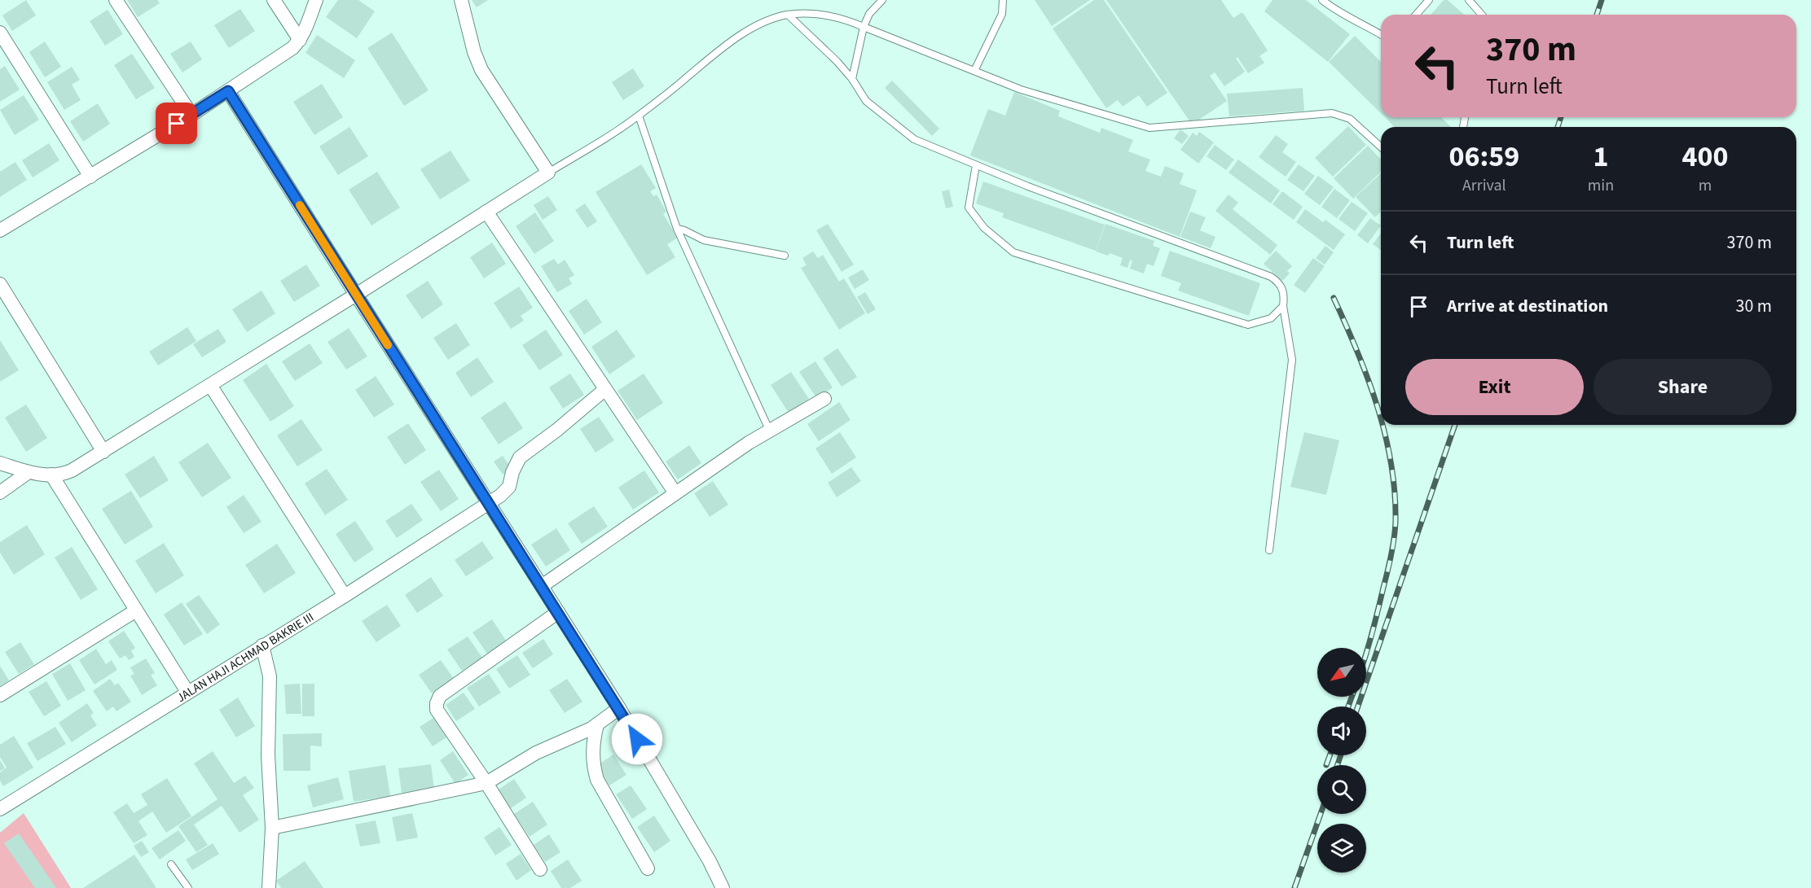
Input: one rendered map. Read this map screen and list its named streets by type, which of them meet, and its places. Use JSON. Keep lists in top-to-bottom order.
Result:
{
  "streets": {
    "street": ["JALAN HAJI ACHMAD BAKRIE III"]
  },
  "north": "bottom left",
  "page": {
    "turn": ["370 m", "Turn left"],
    "eta": [
      "06:59",
      "Arrival",
      "1",
      "min",
      "400",
      "m"
    ],
    "list": [
      {
        "name": "Turn left",
        "value": "370 m"
      },
      {
        "name": "Arrive at destination",
        "value": "30 m"
      }
    ],
    "buttons": ["Exit", "Share"]
  }
}
